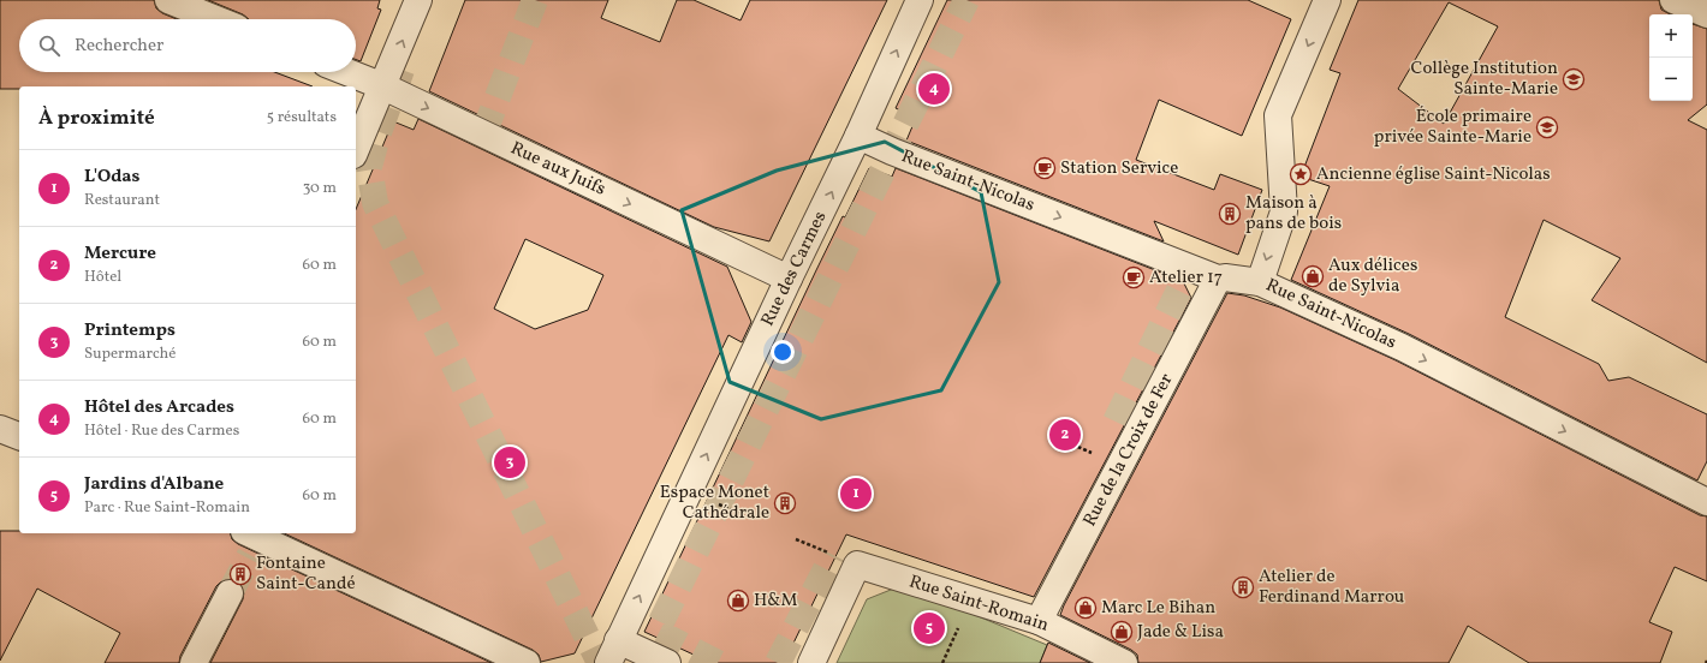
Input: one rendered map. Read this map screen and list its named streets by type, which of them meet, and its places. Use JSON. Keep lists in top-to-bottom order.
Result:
{
  "streets": {
    "street": [
      "Rue aux Juifs",
      "Rue Saint-Nicolas",
      "Rue des Carmes",
      "Rue de la Croix de Fer",
      "Rue Saint-Romain"
    ]
  },
  "crossings": [
    ["Rue aux Juifs", "Rue des Carmes"],
    ["Rue Saint-Nicolas", "Rue des Carmes"],
    ["Rue Saint-Nicolas", "Rue de la Croix de Fer"],
    ["Rue de la Croix de Fer", "Rue Saint-Romain"]
  ],
  "one_way": ["Rue aux Juifs", "Rue Saint-Nicolas", "Rue des Carmes"],
  "places": {
    "school or university": ["Collège Institution Sainte-Marie", "École primaire privée Sainte-Marie"],
    "cafe": ["Station Service", "Atelier 17"],
    "place": ["Ancienne église Saint-Nicolas"],
    "building": [
      "Maison à pans de bois",
      "Espace Monet Cathédrale",
      "Fontaine Saint-Candé",
      "Atelier de Ferdinand Marrou"
    ],
    "shop": [
      "Aux délices de Sylvia",
      "H&M",
      "Marc Le Bihan",
      "Jade & Lisa"
    ]
  },
  "page": {
    "map_buttons": ["+", "−"],
    "search": "Rechercher",
    "pins": [
      "4",
      "2",
      "3",
      "1",
      "5"
    ],
    "heading": ["À proximité", "5 résultats"],
    "list": [
      {
        "mark": "1",
        "name": "L'Odas",
        "note": "Restaurant",
        "value": "30 m"
      },
      {
        "mark": "2",
        "name": "Mercure",
        "note": "Hôtel",
        "value": "60 m"
      },
      {
        "mark": "3",
        "name": "Printemps",
        "note": "Supermarché",
        "value": "60 m"
      },
      {
        "mark": "4",
        "name": "Hôtel des Arcades",
        "note": "Hôtel · Rue des Carmes",
        "value": "60 m"
      },
      {
        "mark": "5",
        "name": "Jardins d'Albane",
        "note": "Parc · Rue Saint-Romain",
        "value": "60 m"
      }
    ]
  }
}
